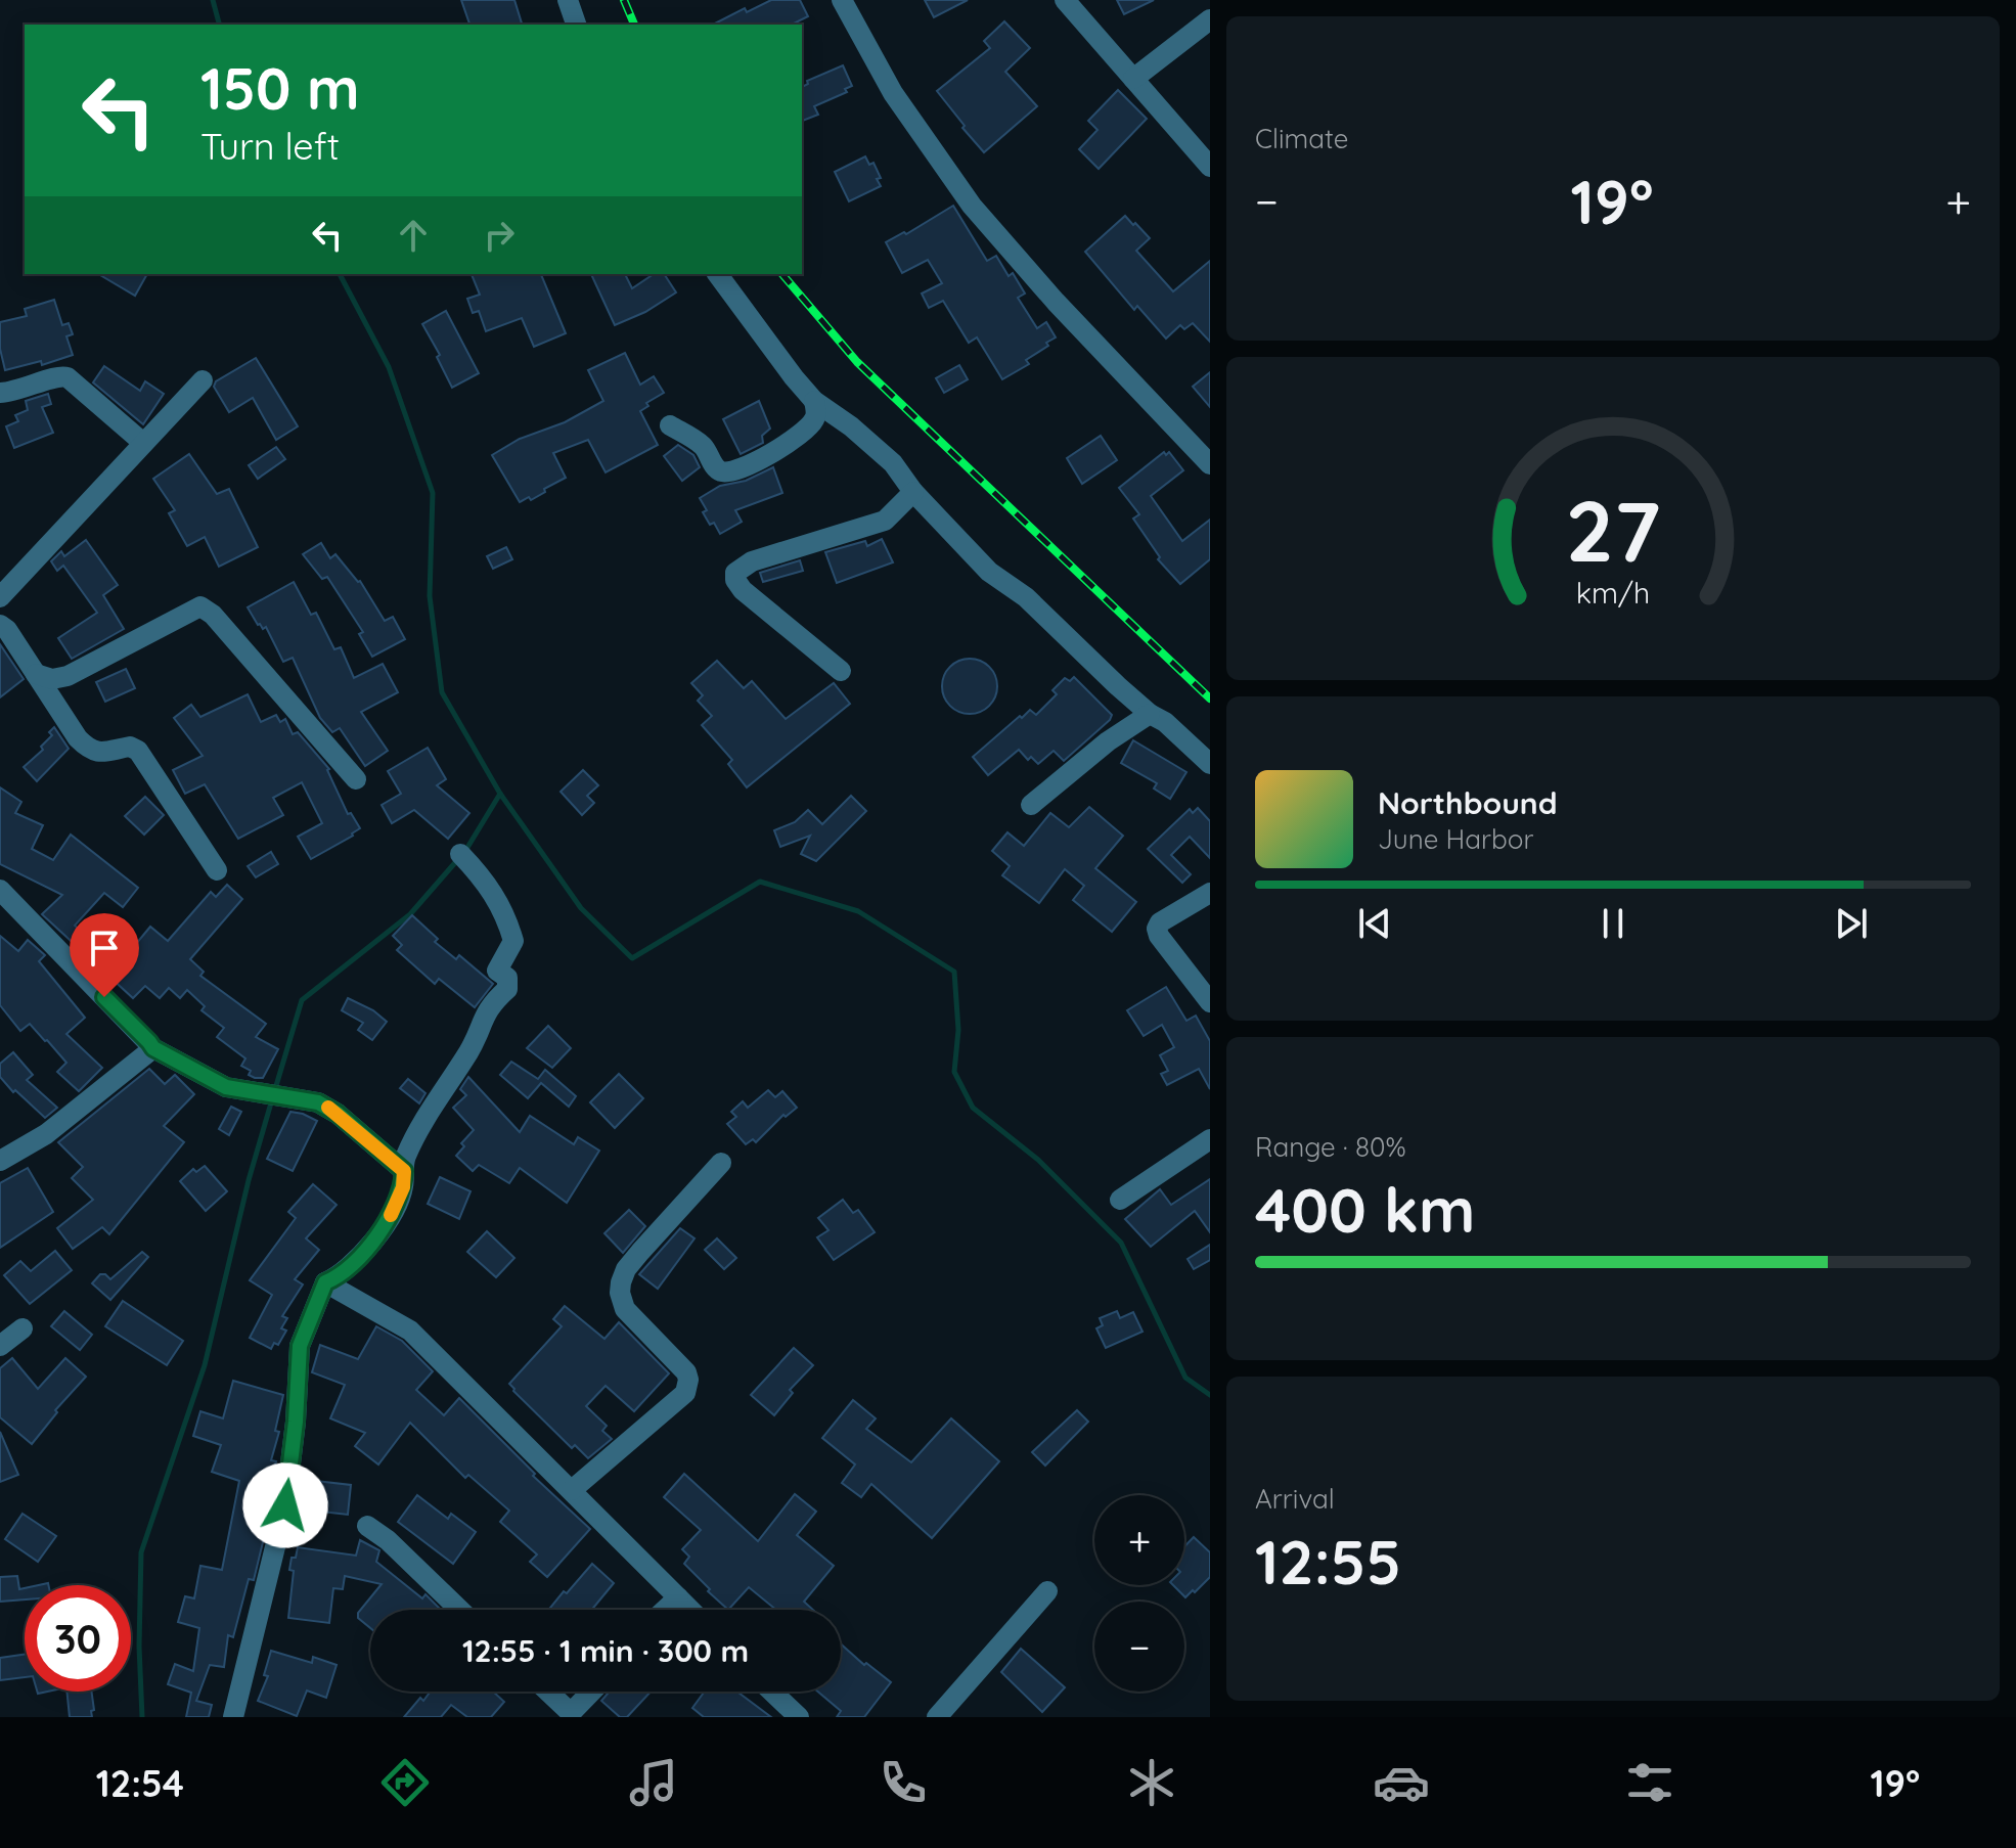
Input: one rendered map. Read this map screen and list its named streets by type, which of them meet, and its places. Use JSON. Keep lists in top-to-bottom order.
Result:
{
  "page": {
    "tile": [
      "Climate",
      ["Range · 80%", "400 km"],
      ["Arrival", "12:55"]
    ],
    "turn": ["150 m", "Turn left"],
    "heat": ["−", "19°", "+"],
    "song": ["Northbound", "June Harbor"],
    "map_buttons": ["+", "−"],
    "limit": "30",
    "trip": "12:55 · 1 min · 300 m",
    "tabs": ["12:54", "19°"],
    "gauge": ["27", "km/h"]
  }
}
